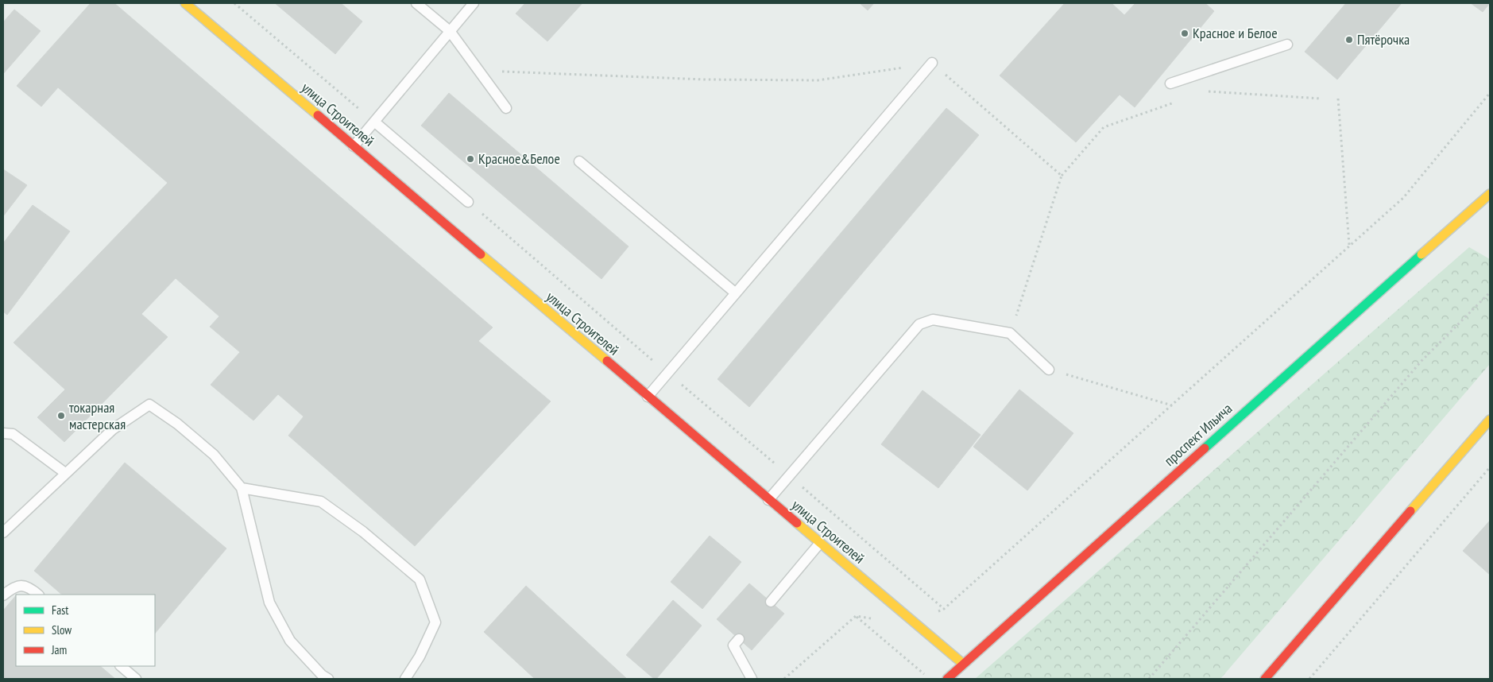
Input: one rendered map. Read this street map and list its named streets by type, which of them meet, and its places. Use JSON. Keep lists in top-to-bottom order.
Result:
{
  "streets": {
    "main road": ["улица Строителей", "проспект Ильича"]
  },
  "crossings": [
    ["улица Строителей", "проспект Ильича"]
  ],
  "places": [
    "Красное и Белое",
    "Пятёрочка",
    "Красное&Белое",
    "токарная мастерская"
  ],
  "legend": ["Fast", "Slow", "Jam"]
}
